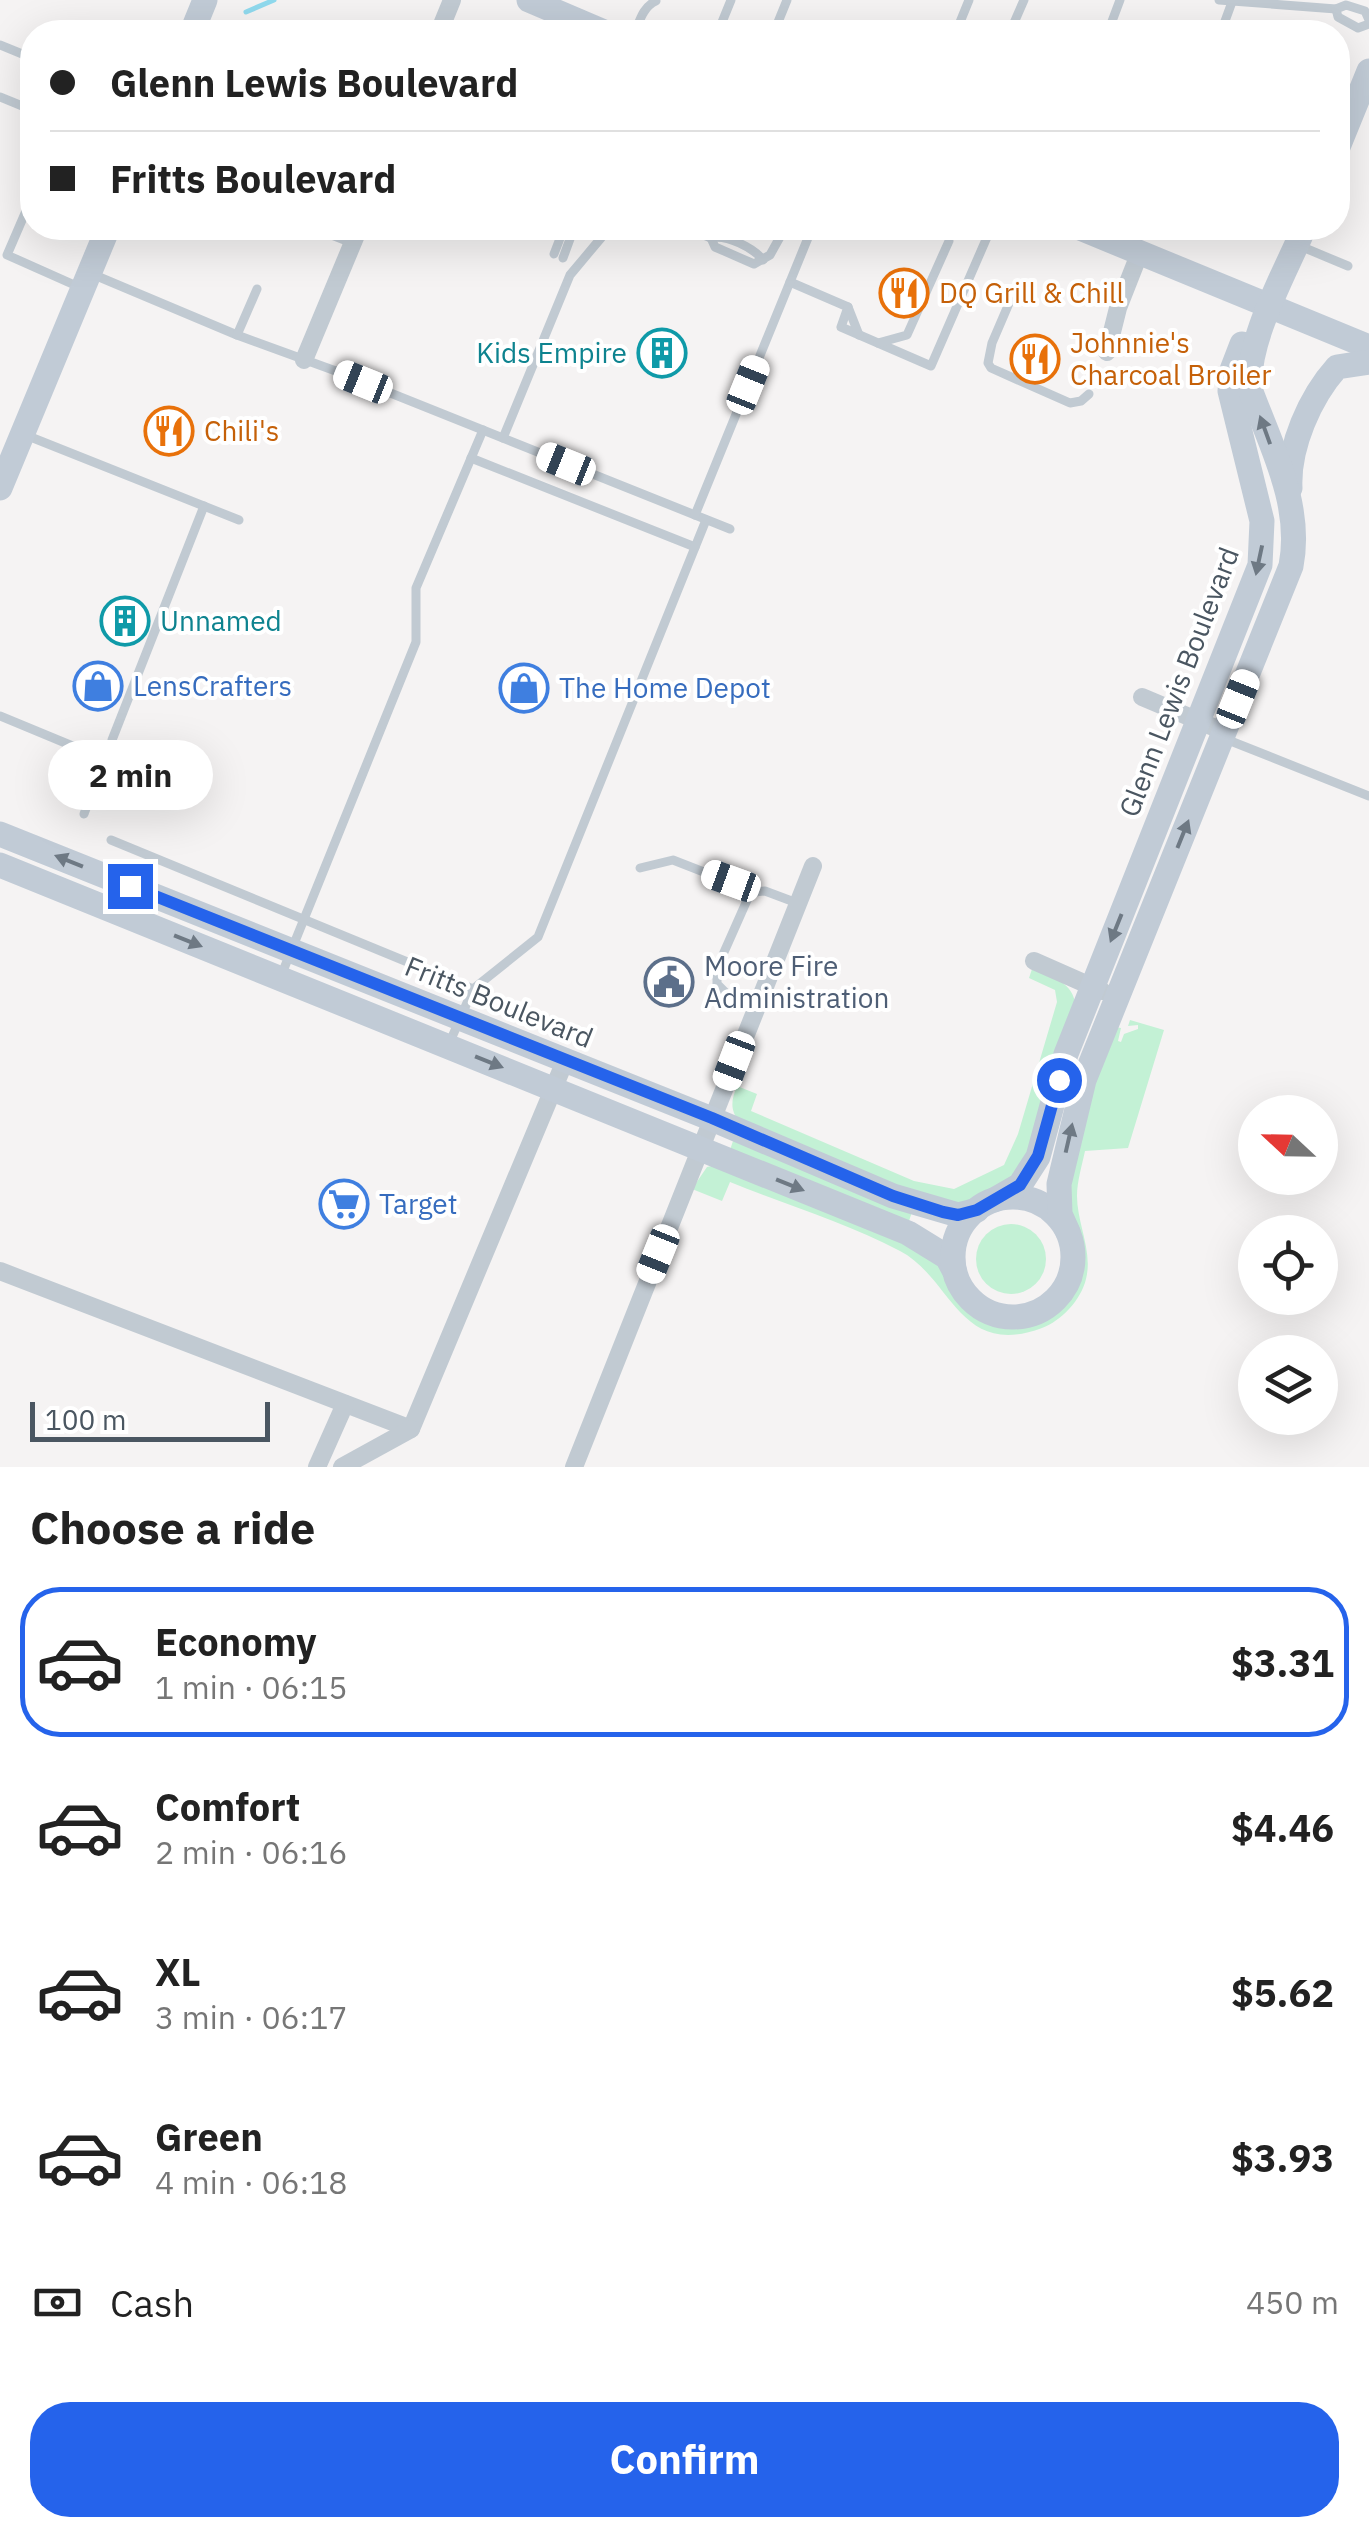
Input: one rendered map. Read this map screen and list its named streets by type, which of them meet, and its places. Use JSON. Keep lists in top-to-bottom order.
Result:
{
  "streets": {
    "street": ["Glenn Lewis Boulevard", "Fritts Boulevard"]
  },
  "crossings": [
    ["Glenn Lewis Boulevard", "Fritts Boulevard"]
  ],
  "places": {
    "restaurant": ["DQ Grill & Chill", "Johnnie's Charcoal Broiler", "Chili's"],
    "building": ["Kids Empire", "Unnamed"],
    "shop": ["LensCrafters", "The Home Depot"],
    "public building": ["Moore Fire Administration"],
    "supermarket": ["Target"]
  },
  "scale_bar": "100 m",
  "north": "left",
  "page": {
    "banner": ["Glenn Lewis Boulevard", "Fritts Boulevard"],
    "bubble": "2 min",
    "scale": "100 m",
    "heading": "Choose a ride",
    "list": [
      {
        "name": "Economy",
        "note": "1 min · 06:15",
        "value": "$3.31"
      },
      {
        "name": "Comfort",
        "note": "2 min · 06:16",
        "value": "$4.46"
      },
      {
        "name": "XL",
        "note": "3 min · 06:17",
        "value": "$5.62"
      },
      {
        "name": "Green",
        "note": "4 min · 06:18",
        "value": "$3.93"
      }
    ],
    "pay": ["Cash", "450 m"],
    "buttons": "Confirm"
  }
}
